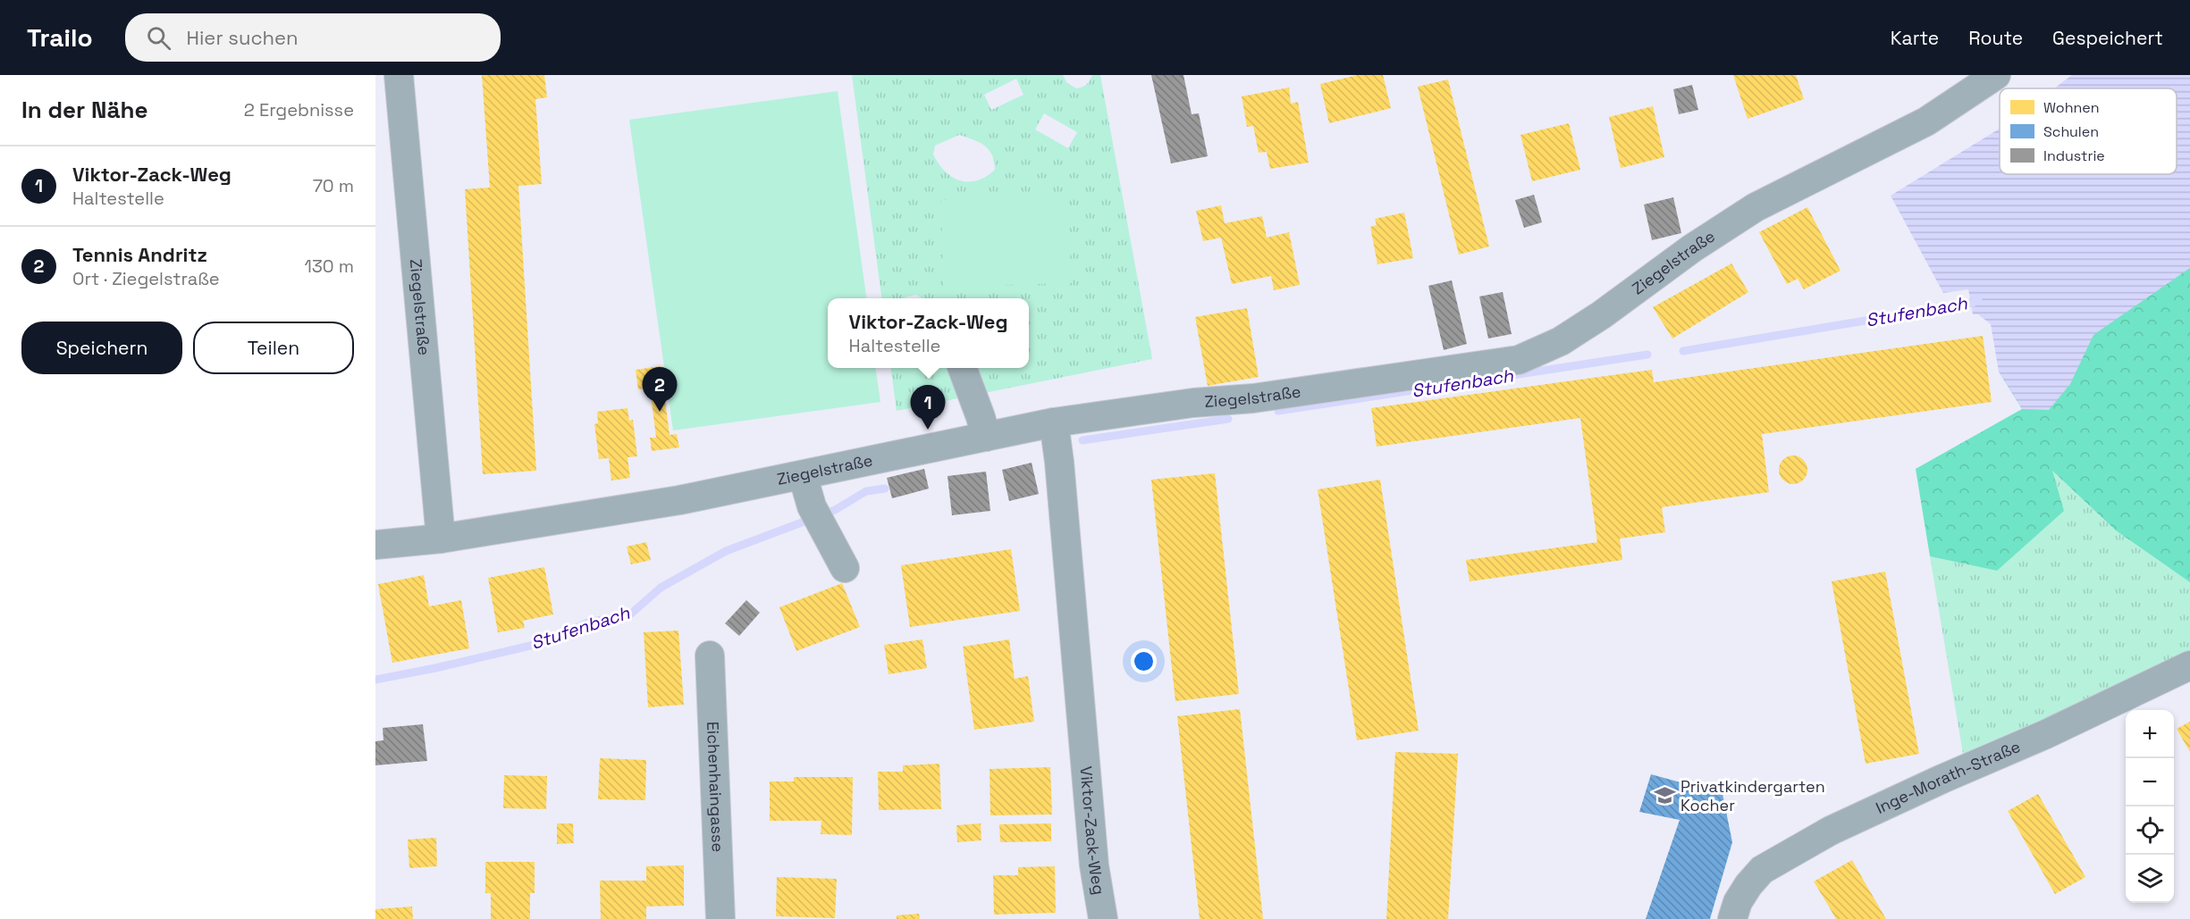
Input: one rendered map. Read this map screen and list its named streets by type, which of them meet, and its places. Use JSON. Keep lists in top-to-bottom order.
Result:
{
  "streets": {
    "street": [
      "Ziegelstraße",
      "Inge-Morath-Straße",
      "Eichenhaingasse",
      "Viktor-Zack-Weg"
    ]
  },
  "crossings": [
    ["Ziegelstraße", "Viktor-Zack-Weg"]
  ],
  "water": ["Stufenbach"],
  "places": {
    "school or university": ["Privatkindergarten Kocher"]
  },
  "legend": ["Wohnen", "Schulen", "Industrie"],
  "page": {
    "header": "Trailo",
    "search": "Hier suchen",
    "nav": ["Karte", "Route", "Gespeichert"],
    "heading": ["In der Nähe", "2 Ergebnisse"],
    "list": [
      {
        "mark": "1",
        "name": "Viktor-Zack-Weg",
        "note": "Haltestelle",
        "value": "70 m"
      },
      {
        "mark": "2",
        "name": "Tennis Andritz",
        "note": "Ort · Ziegelstraße",
        "value": "130 m"
      }
    ],
    "popup": ["Viktor-Zack-Weg", "Haltestelle"],
    "buttons": ["Speichern", "Teilen"],
    "pins": ["2", "1"],
    "map_buttons": ["+", "−"]
  }
}
